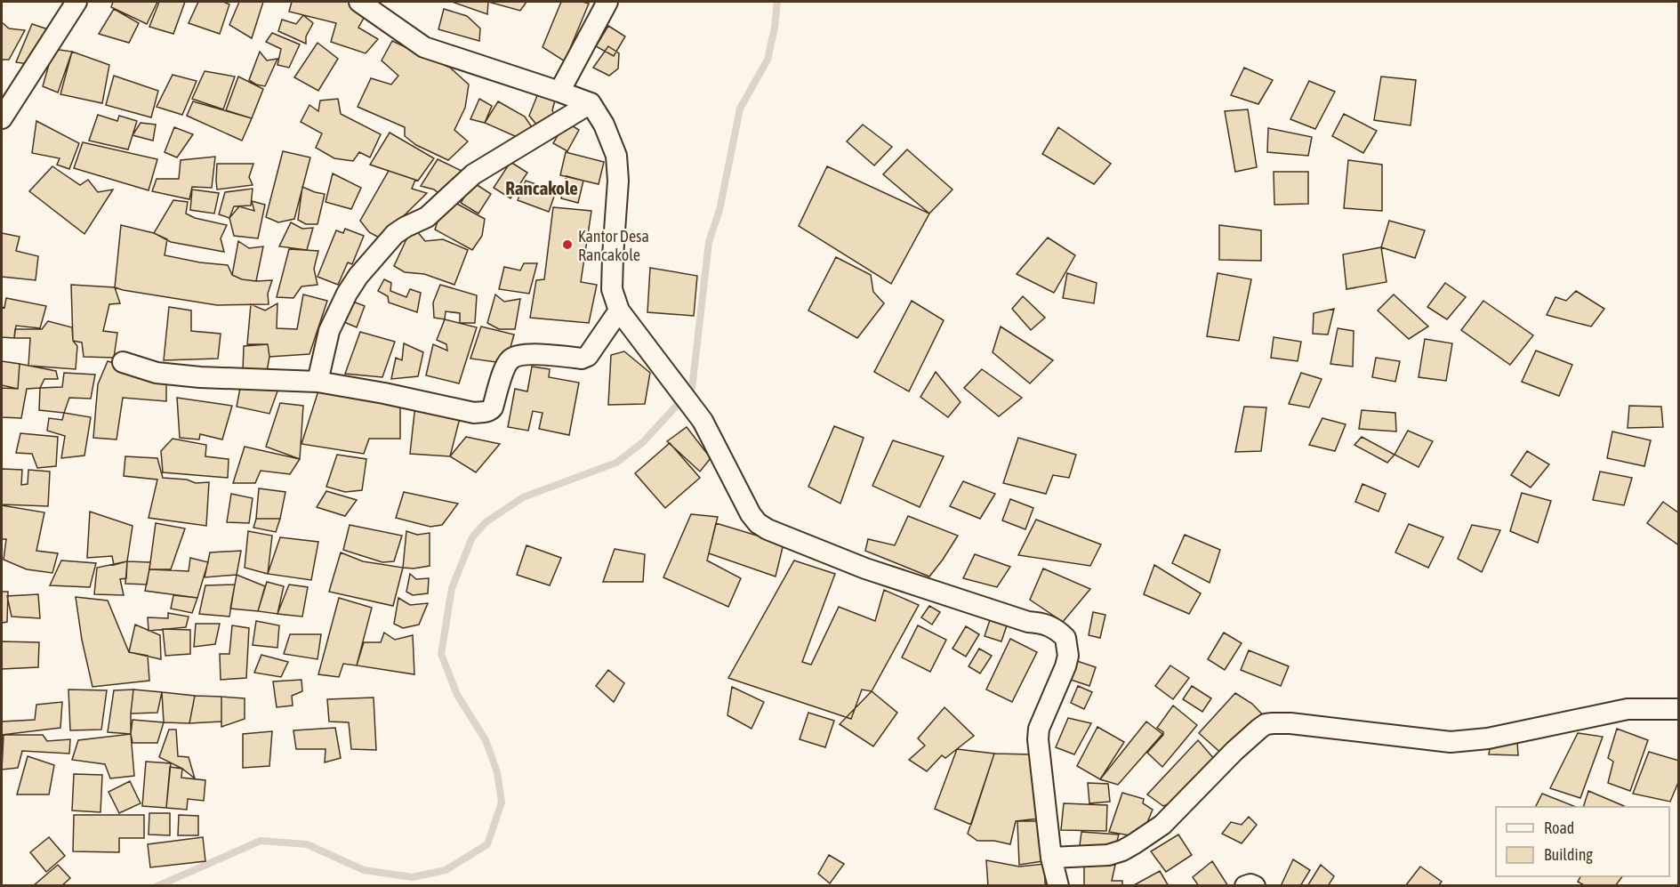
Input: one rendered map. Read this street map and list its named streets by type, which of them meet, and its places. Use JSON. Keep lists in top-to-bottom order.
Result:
{
  "districts": ["Rancakole"],
  "places": ["Kantor Desa Rancakole"],
  "legend": ["Road", "Building"]
}
